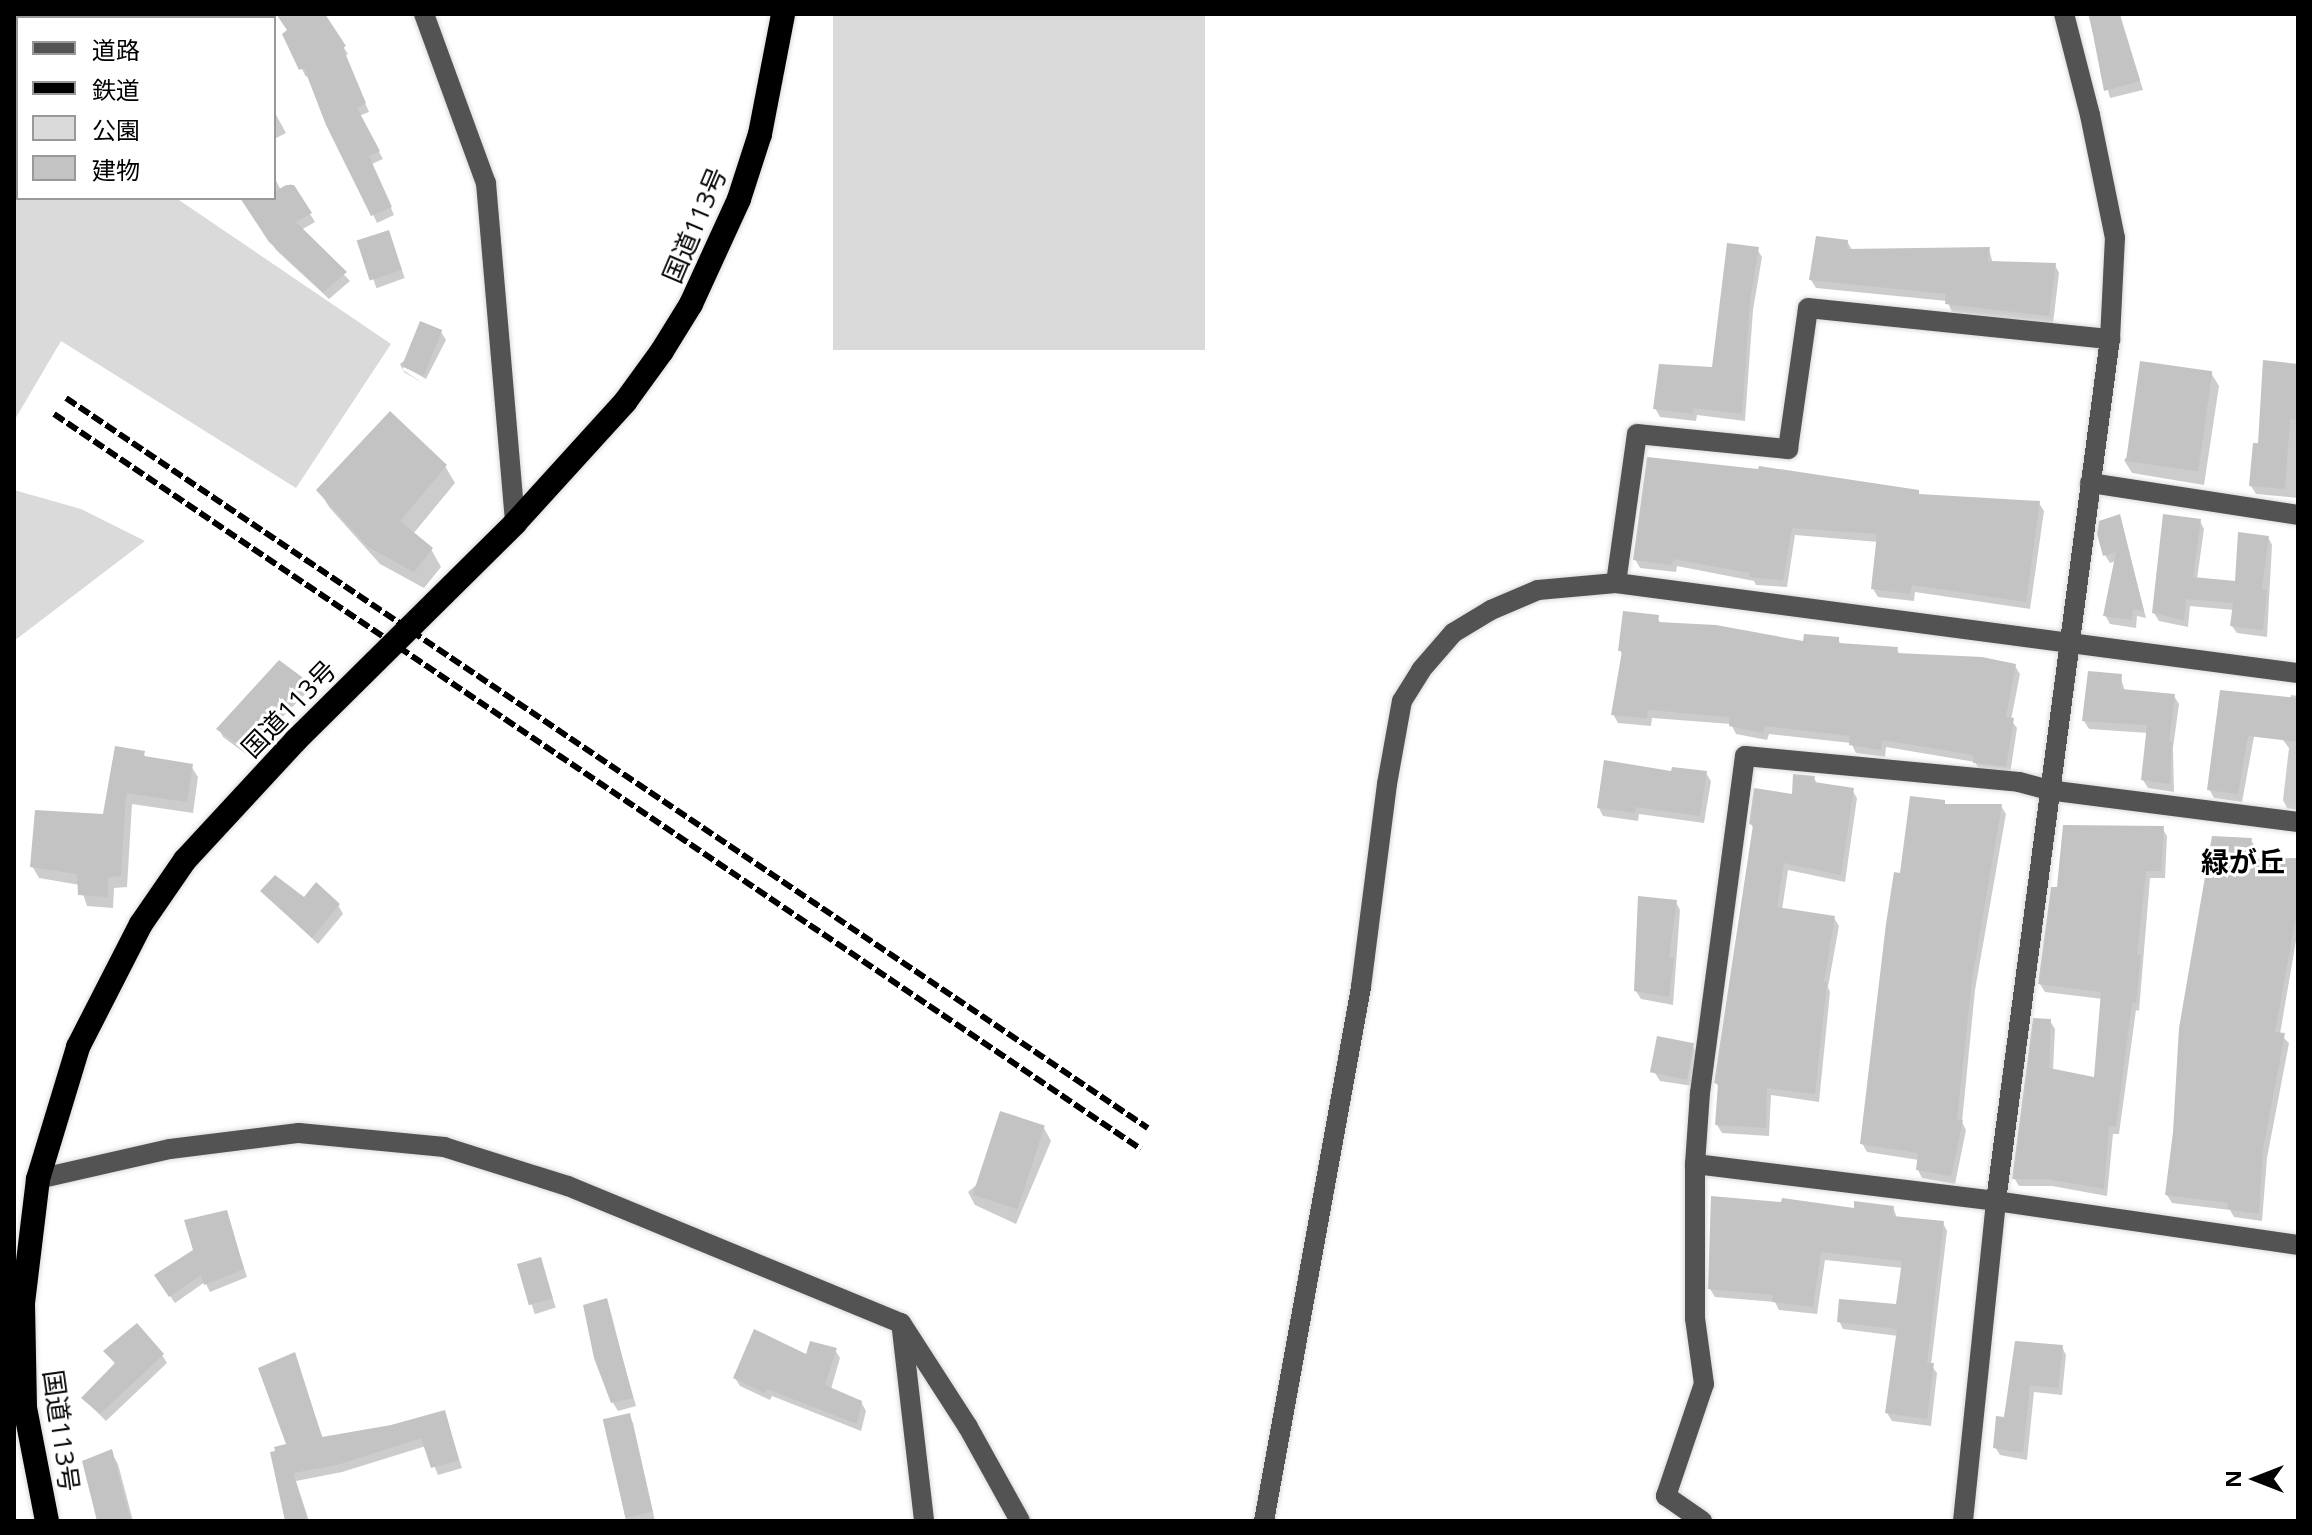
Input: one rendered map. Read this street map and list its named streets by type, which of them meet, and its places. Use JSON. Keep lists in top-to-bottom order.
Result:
{
  "streets": {
    "highway": ["国道113号"]
  },
  "districts": ["緑が丘"],
  "legend": [
    "道路",
    "鉄道",
    "公園",
    "建物"
  ],
  "north": "left"
}
